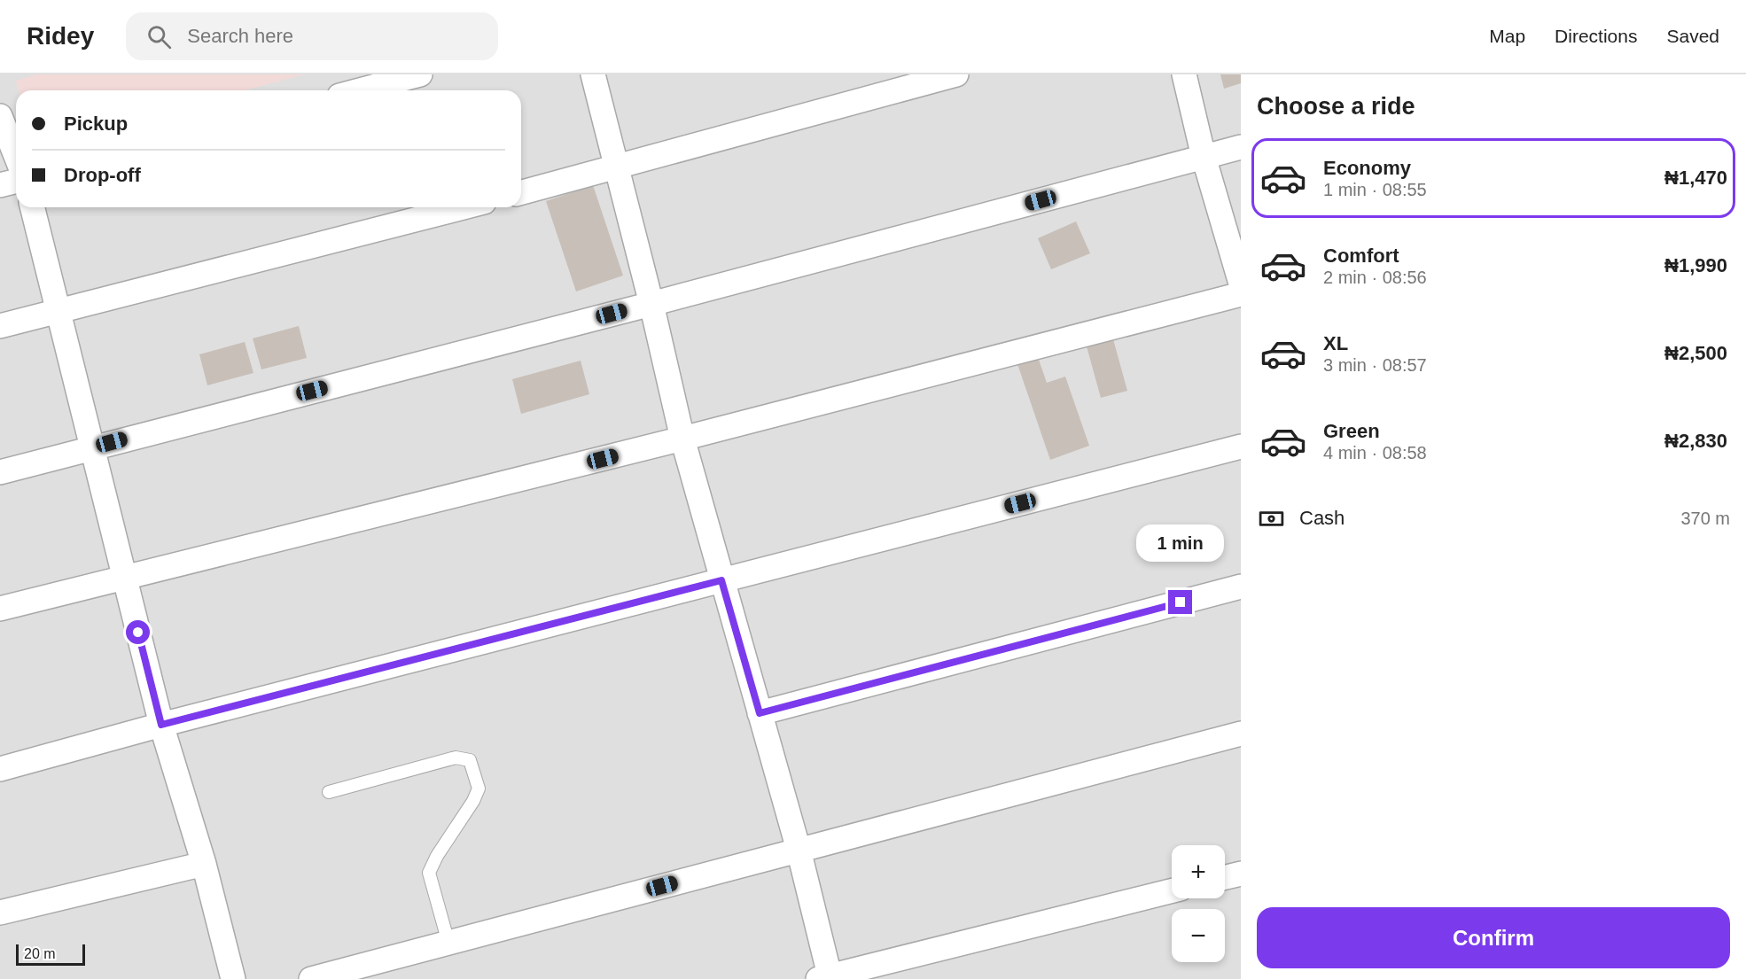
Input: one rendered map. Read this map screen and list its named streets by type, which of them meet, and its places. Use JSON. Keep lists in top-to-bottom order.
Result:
{
  "scale_bar": "20 m",
  "page": {
    "header": "Ridey",
    "search": "Search here",
    "nav": ["Map", "Directions", "Saved"],
    "heading": "Choose a ride",
    "banner": ["Pickup", "Drop-off"],
    "list": [
      {
        "name": "Economy",
        "note": "1 min · 08:55",
        "value": "₦1,470"
      },
      {
        "name": "Comfort",
        "note": "2 min · 08:56",
        "value": "₦1,990"
      },
      {
        "name": "XL",
        "note": "3 min · 08:57",
        "value": "₦2,500"
      },
      {
        "name": "Green",
        "note": "4 min · 08:58",
        "value": "₦2,830"
      }
    ],
    "pay": ["Cash", "370 m"],
    "bubble": "1 min",
    "map_buttons": ["+", "−"],
    "buttons": "Confirm",
    "scale": "20 m"
  }
}
